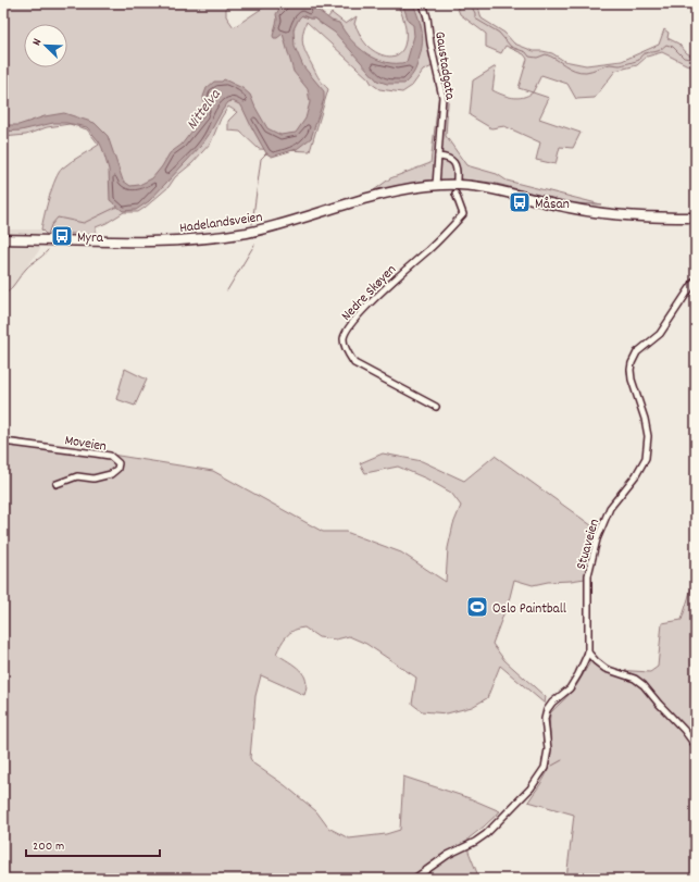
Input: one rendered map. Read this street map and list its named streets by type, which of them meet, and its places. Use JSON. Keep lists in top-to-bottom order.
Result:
{
  "streets": {
    "highway": ["Hadelandsveien"],
    "street": [
      "Gaustadgata",
      "Nedre Skøyen",
      "Moveien",
      "Stuaveien"
    ]
  },
  "crossings": [
    ["Gaustadgata", "Hadelandsveien"]
  ],
  "water": ["Nittelva"],
  "places": {
    "bus stop": ["Måsan", "Myra"],
    "sports": ["Oslo Paintball"]
  },
  "scale_bar": "200 m",
  "north": "top left"
}
